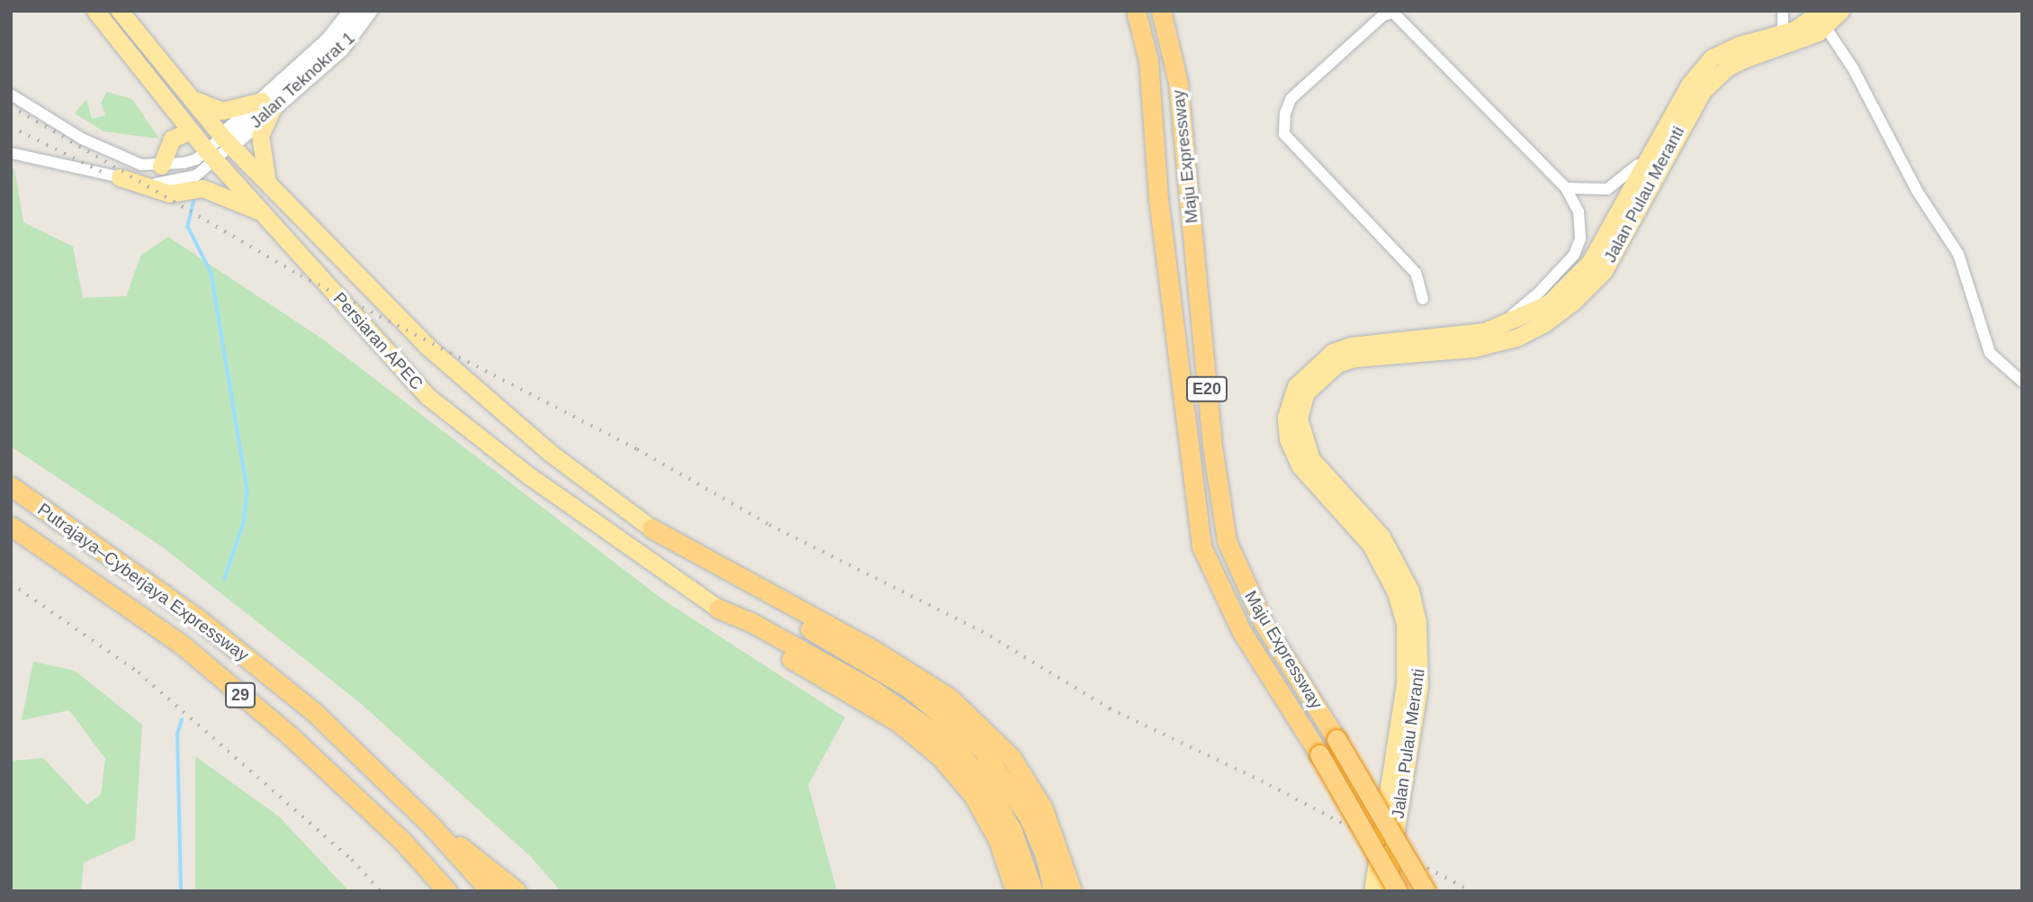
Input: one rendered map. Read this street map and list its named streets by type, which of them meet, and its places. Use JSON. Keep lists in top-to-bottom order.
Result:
{
  "streets": {
    "highway": [
      "Maju Expressway",
      "E20",
      "Putrajaya–Cyberjaya Expressway",
      "29"
    ],
    "main road": ["Jalan Teknokrat 1", "Jalan Pulau Meranti", "Persiaran APEC"]
  },
  "crossings": [
    ["Jalan Teknokrat 1", "Persiaran APEC"]
  ]
}
